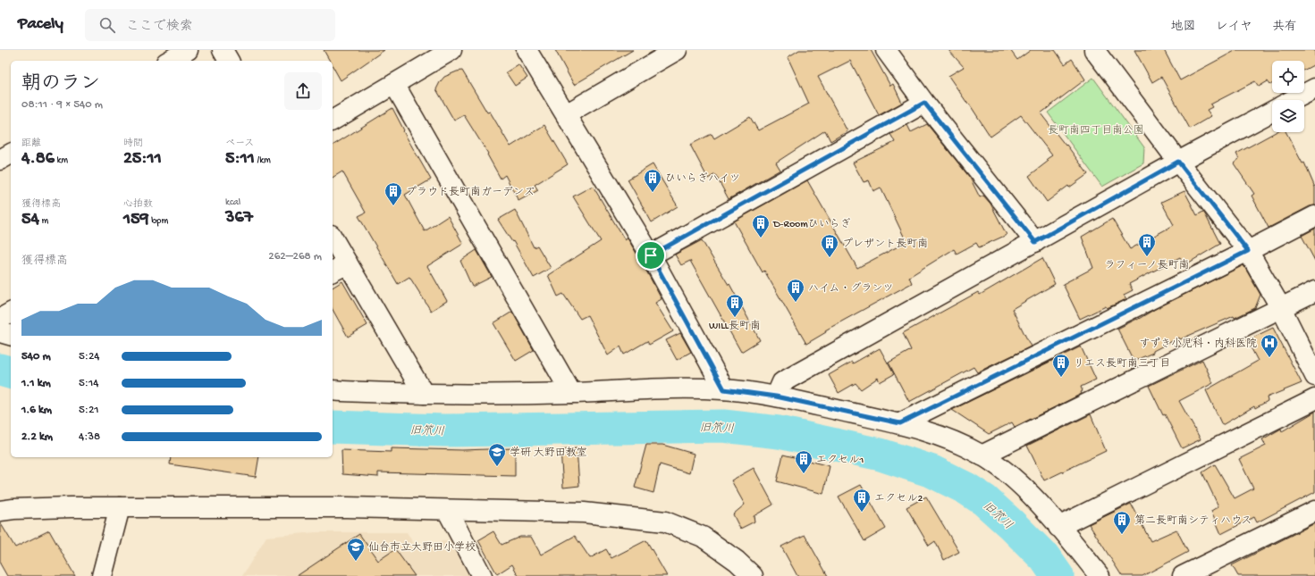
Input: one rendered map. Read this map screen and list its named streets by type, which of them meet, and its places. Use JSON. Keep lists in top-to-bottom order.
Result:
{
  "water": ["旧笊川"],
  "parks": ["長町南四丁目南公園"],
  "places": {
    "building": [
      "ひいらぎハイツ",
      "プラウド長町南ガーデンズ",
      "D-Roomひいらぎ",
      "ラフィーノ長町南",
      "プレザント長町南",
      "ハイム・グランツ",
      "WILL長町南",
      "リエス長町南三丁目",
      "エクセル1",
      "エクセル2",
      "第二長町南シティハウス"
    ],
    "hospital": ["すずき小児科・内科医院"],
    "school or university": ["学研 大野田教室", "仙台市立大野田小学校"]
  },
  "page": {
    "header": "Pacely",
    "search": "ここで検索",
    "nav": ["地図", "レイヤ", "共有"],
    "heading": ["朝のラン", "08:11 · 9 × 540 m"],
    "stats": [
      ["距離", "4.86 km"],
      ["時間", "25:11"],
      ["ペース", "5:11 /km"],
      ["獲得標高", "54 m"],
      ["心拍数", "159 bpm"],
      ["kcal", "367"]
    ],
    "chart": ["獲得標高", "262–268 m"],
    "list": [
      {
        "name": "540 m",
        "note": "5:24"
      },
      {
        "name": "1.1 km",
        "note": "5:14"
      },
      {
        "name": "1.6 km",
        "note": "5:21"
      },
      {
        "name": "2.2 km",
        "note": "4:38"
      }
    ]
  }
}
